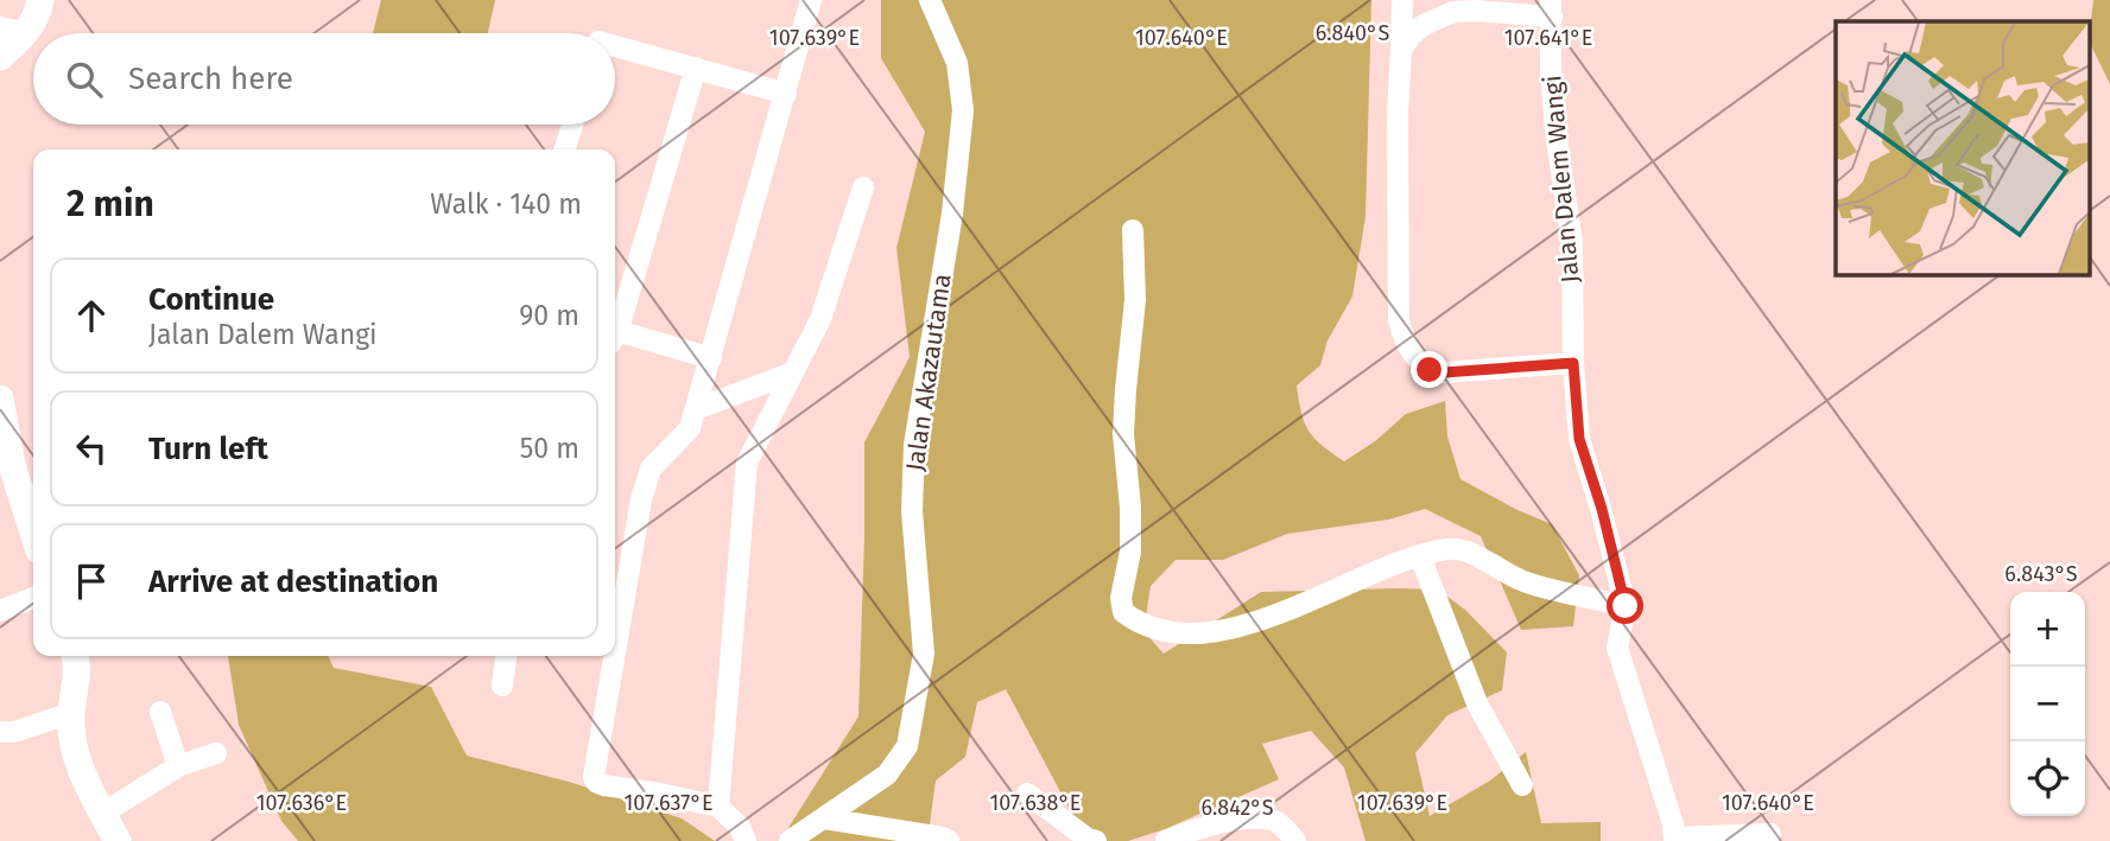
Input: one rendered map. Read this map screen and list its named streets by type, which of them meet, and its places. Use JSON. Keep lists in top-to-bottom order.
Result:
{
  "streets": {
    "street": ["Jalan Dalem Wangi", "Jalan Akazautama"]
  },
  "page": {
    "search": "Search here",
    "heading": ["2 min", "Walk · 140 m"],
    "list": [
      ["Continue", "Jalan Dalem Wangi", "90 m"],
      ["Turn left", "50 m"],
      "Arrive at destination"
    ],
    "map_buttons": ["+", "−"]
  },
  "coordinates": [
    "6.840°S",
    "107.639°E",
    "107.640°E",
    "107.641°E",
    "6.843°S",
    "107.636°E",
    "107.637°E",
    "107.638°E",
    "6.842°S"
  ]
}
